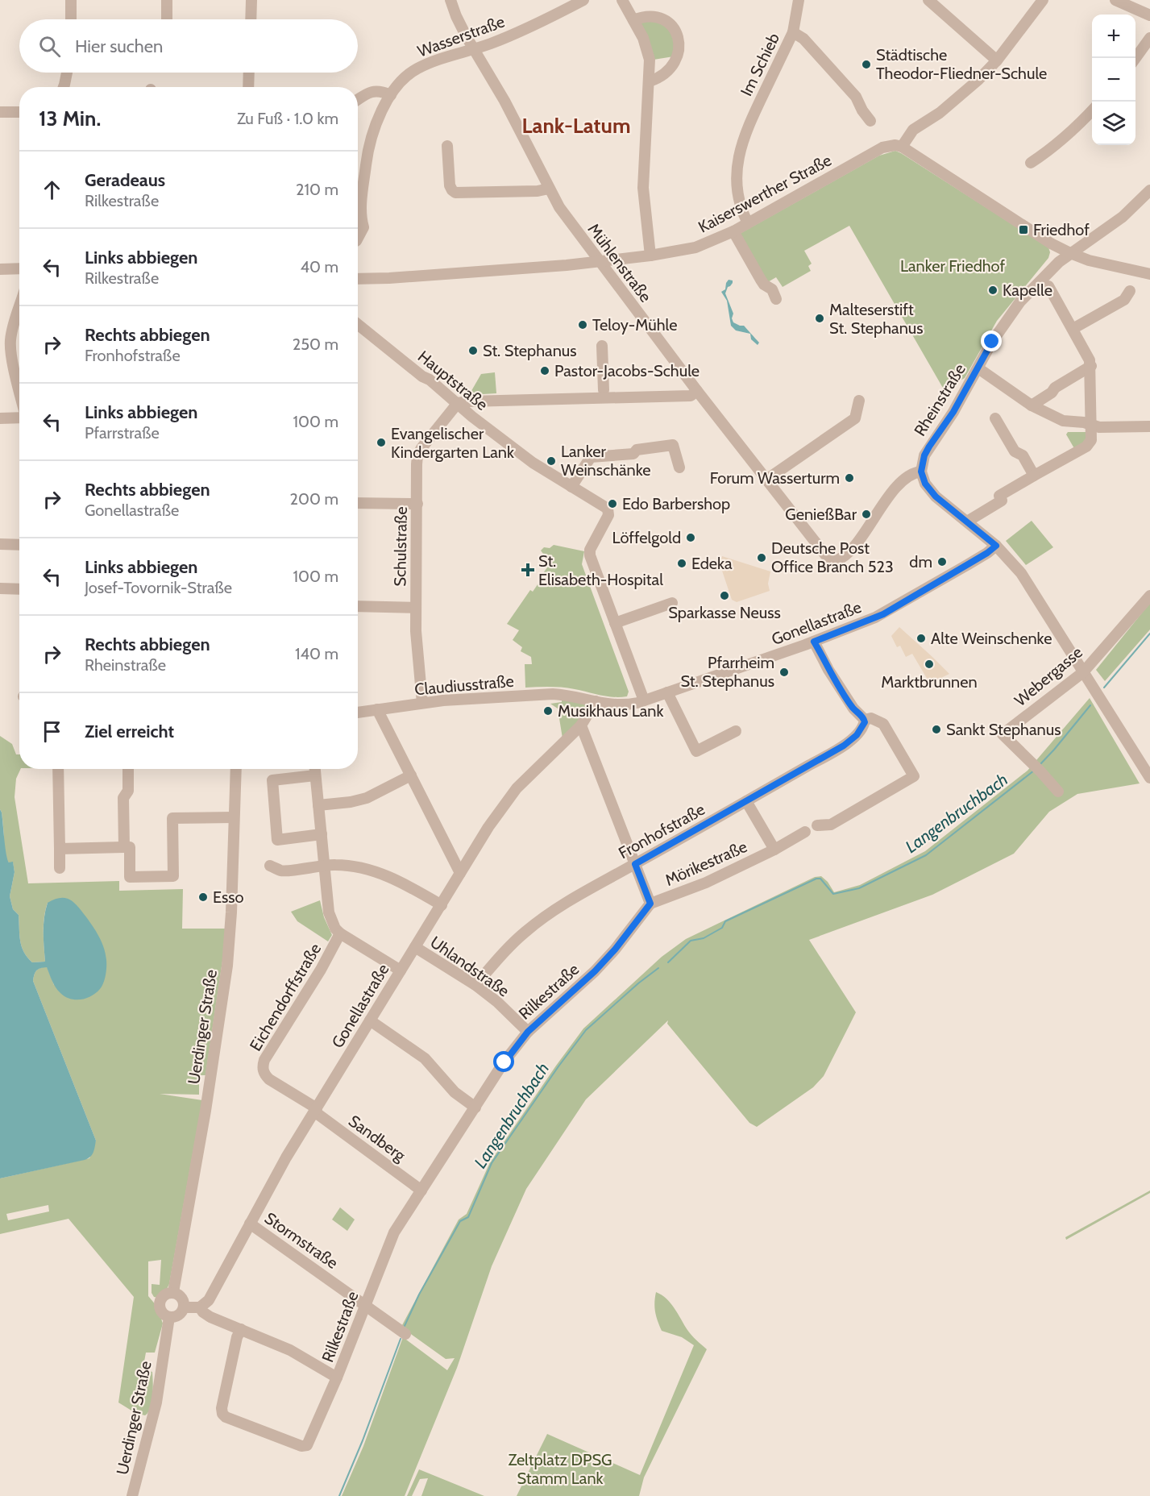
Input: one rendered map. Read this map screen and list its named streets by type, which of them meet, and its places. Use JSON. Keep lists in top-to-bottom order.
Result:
{
  "streets": {
    "street": [
      "Wasserstraße",
      "Im Schieb",
      "Kaiserswerther Straße",
      "Mühlenstraße",
      "Hauptstraße",
      "Rheinstraße",
      "Schulstraße",
      "Gonellastraße",
      "Webergasse",
      "Claudiusstraße",
      "Fronhofstraße",
      "Mörikestraße",
      "Uhlandstraße",
      "Rilkestraße",
      "Eichendorffstraße",
      "Uerdinger Straße",
      "Sandberg",
      "Stormstraße"
    ]
  },
  "crossings": [
    ["Wasserstraße", "Mühlenstraße"],
    ["Im Schieb", "Kaiserswerther Straße"],
    ["Kaiserswerther Straße", "Mühlenstraße"],
    ["Mühlenstraße", "Rheinstraße"],
    ["Hauptstraße", "Schulstraße"],
    ["Schulstraße", "Claudiusstraße"],
    ["Gonellastraße", "Claudiusstraße"],
    ["Gonellastraße", "Uhlandstraße"],
    ["Gonellastraße", "Eichendorffstraße"],
    ["Gonellastraße", "Sandberg"],
    ["Gonellastraße", "Stormstraße"],
    ["Fronhofstraße", "Mörikestraße"],
    ["Fronhofstraße", "Uhlandstraße"],
    ["Mörikestraße", "Rilkestraße"],
    ["Uhlandstraße", "Rilkestraße"],
    ["Rilkestraße", "Sandberg"],
    ["Rilkestraße", "Stormstraße"],
    ["Eichendorffstraße", "Sandberg"]
  ],
  "districts": ["Lank-Latum"],
  "water": ["Langenbruchbach"],
  "parks": ["Lanker Friedhof", "Zeltplatz DPSG Stamm Lank"],
  "places": {
    "other": [
      "Städtische Theodor-Fliedner-Schule",
      "Kapelle",
      "Malteserstift St. Stephanus",
      "Teloy-Mühle",
      "St. Stephanus",
      "Pastor-Jacobs-Schule",
      "Evangelischer Kindergarten Lank",
      "Lanker Weinschänke",
      "Forum Wasserturm",
      "Edo Barbershop",
      "GenießBar",
      "Löffelgold",
      "Deutsche Post Office Branch 523",
      "dm",
      "Edeka",
      "Sparkasse Neuss",
      "Alte Weinschenke",
      "Marktbrunnen",
      "Pfarrheim St. Stephanus",
      "Musikhaus Lank",
      "Sankt Stephanus",
      "Esso"
    ],
    "transit": ["Friedhof"],
    "health": ["St. Elisabeth-Hospital"]
  },
  "page": {
    "map_buttons": ["+", "−"],
    "search": "Hier suchen",
    "heading": ["13 Min.", "Zu Fuß · 1.0 km"],
    "list": [
      ["Geradeaus", "Rilkestraße", "210 m"],
      ["Links abbiegen", "Rilkestraße", "40 m"],
      ["Rechts abbiegen", "Fronhofstraße", "250 m"],
      ["Links abbiegen", "Pfarrstraße", "100 m"],
      ["Rechts abbiegen", "Gonellastraße", "200 m"],
      ["Links abbiegen", "Josef-Tovornik-Straße", "100 m"],
      ["Rechts abbiegen", "Rheinstraße", "140 m"],
      "Ziel erreicht"
    ]
  }
}
